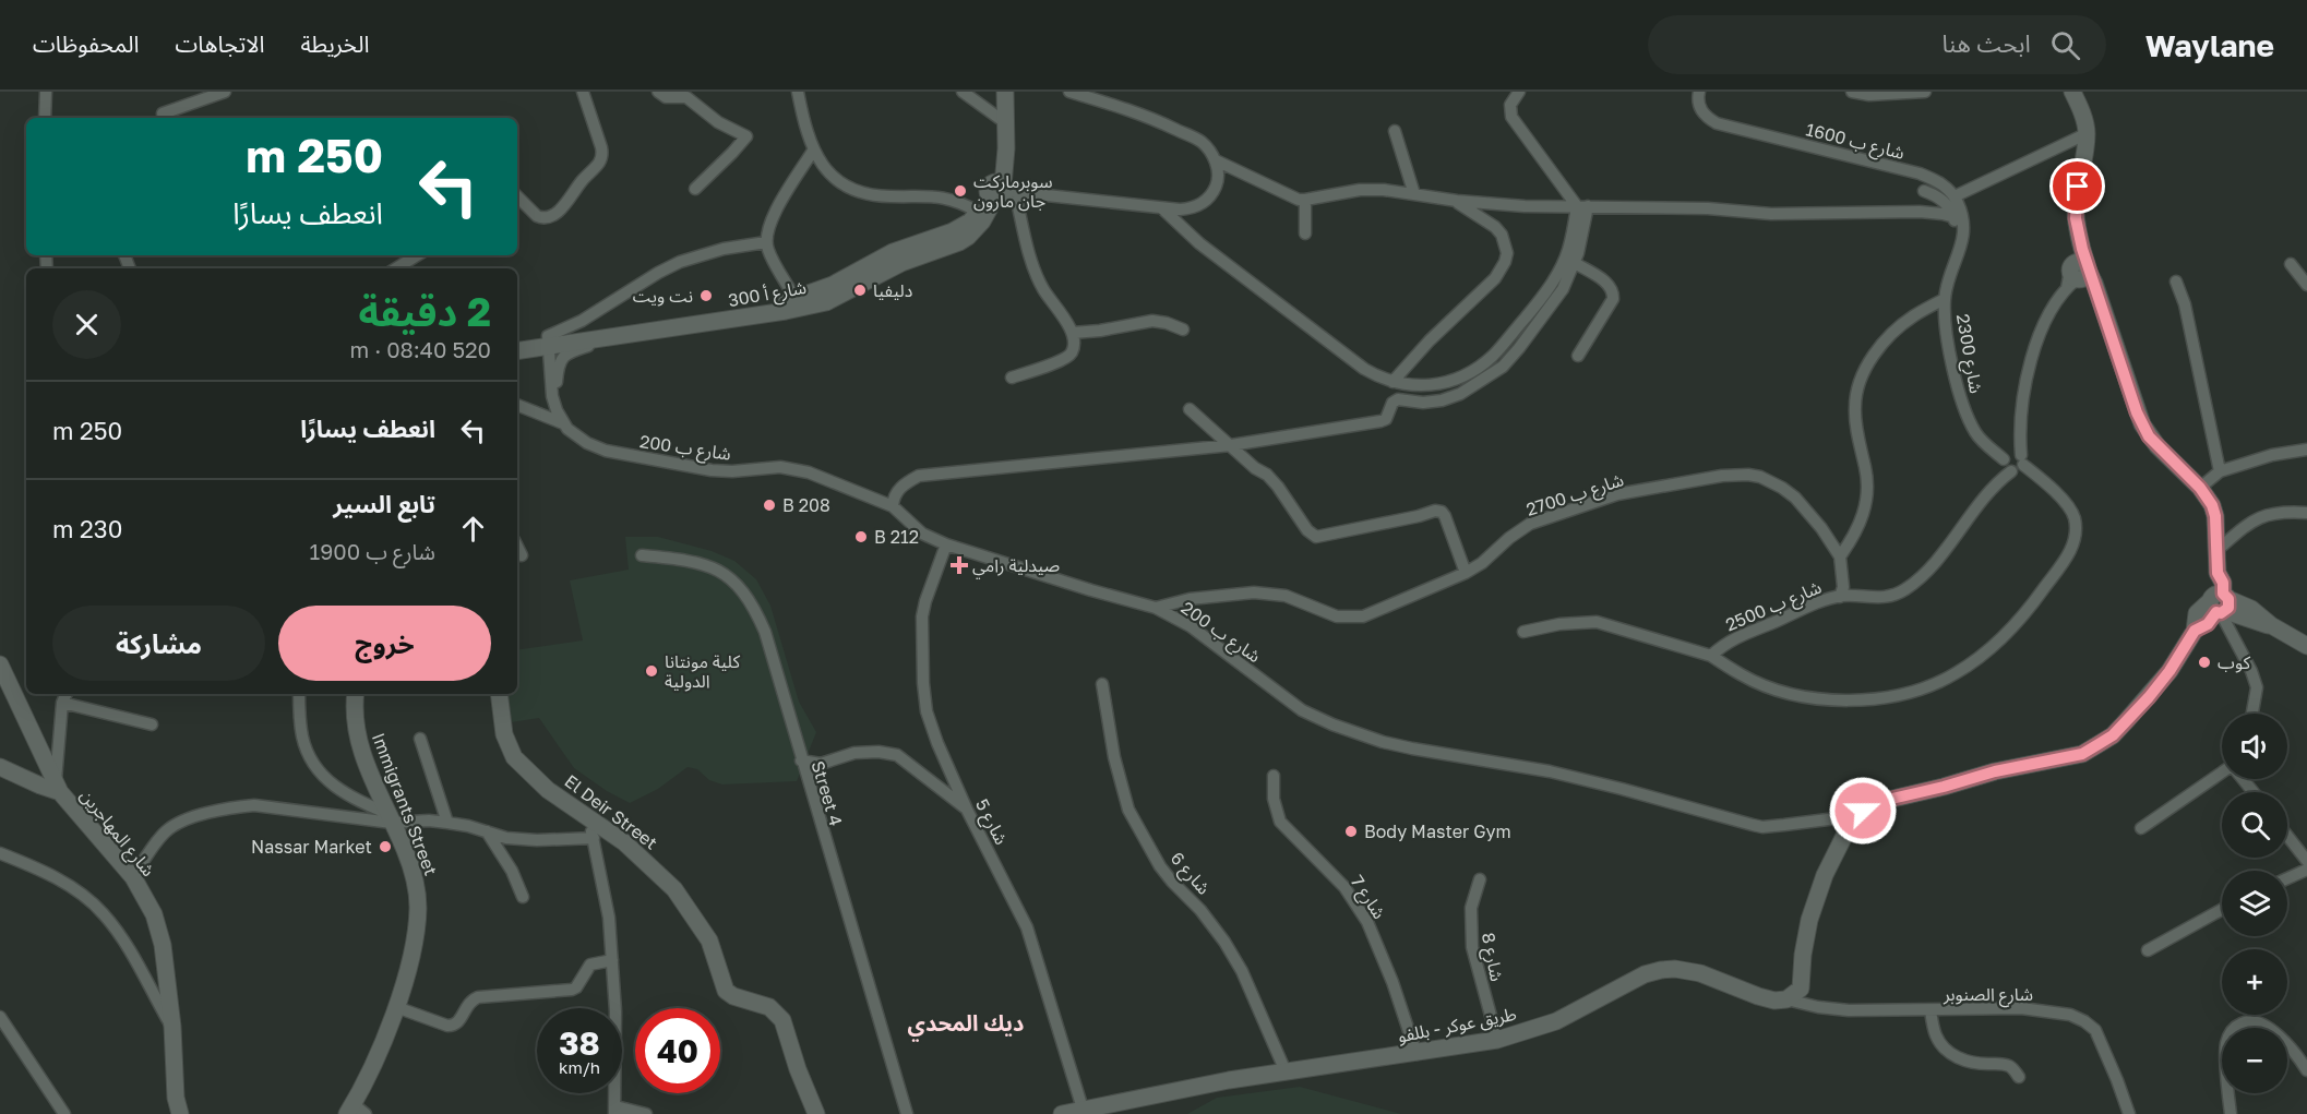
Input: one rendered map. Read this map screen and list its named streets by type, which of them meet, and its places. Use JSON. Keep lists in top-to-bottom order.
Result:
{
  "streets": {
    "street": [
      "شارع ب 1600",
      "شارع أ 300",
      "شارع 2300",
      "شارع ب 200",
      "شارع ب 2700",
      "شارع ب 2500",
      "Street 4",
      "Immigrants Street",
      "El Deir Street",
      "شارع 5",
      "شارع المهاجرين",
      "شارع 6",
      "شارع 7",
      "شارع 8",
      "شارع الصنوبر",
      "طريق عوكر - بللفو"
    ]
  },
  "crossings": [
    ["شارع أ 300", "شارع ب 200"],
    ["شارع 2300", "شارع ب 2500"],
    ["شارع ب 200", "شارع ب 2700"],
    ["شارع ب 200", "شارع 5"],
    ["شارع ب 2700", "شارع ب 2500"],
    ["شارع 5", "طريق عوكر - بللفو"],
    ["شارع 6", "طريق عوكر - بللفو"],
    ["شارع 7", "طريق عوكر - بللفو"],
    ["شارع 8", "طريق عوكر - بللفو"],
    ["شارع الصنوبر", "طريق عوكر - بللفو"]
  ],
  "districts": ["ديك المحدي"],
  "places": {
    "other": [
      "سوبرماركت جان مارون",
      "دليفيا",
      "نت ويت",
      "B 208",
      "B 212",
      "كوب",
      "كلية مونتانا الدولية",
      "Body Master Gym",
      "Nassar Market"
    ],
    "health": ["صيدلية رامي"]
  },
  "page": {
    "header": "Waylane",
    "search": "ابحث هنا",
    "nav": ["الخريطة", "الاتجاهات", "المحفوظات"],
    "turn": ["250 m", "انعطف يسارًا"],
    "heading": ["2 دقيقة", "520 m · 08:40"],
    "list": [
      {
        "name": "انعطف يسارًا",
        "value": "250 m"
      },
      {
        "name": "تابع السير",
        "note": "شارع ب 1900",
        "value": "230 m"
      }
    ],
    "buttons": ["خروج", "مشاركة"],
    "map_buttons": ["+", "−"],
    "speed": "38 km/h",
    "limit": "40"
  }
}
